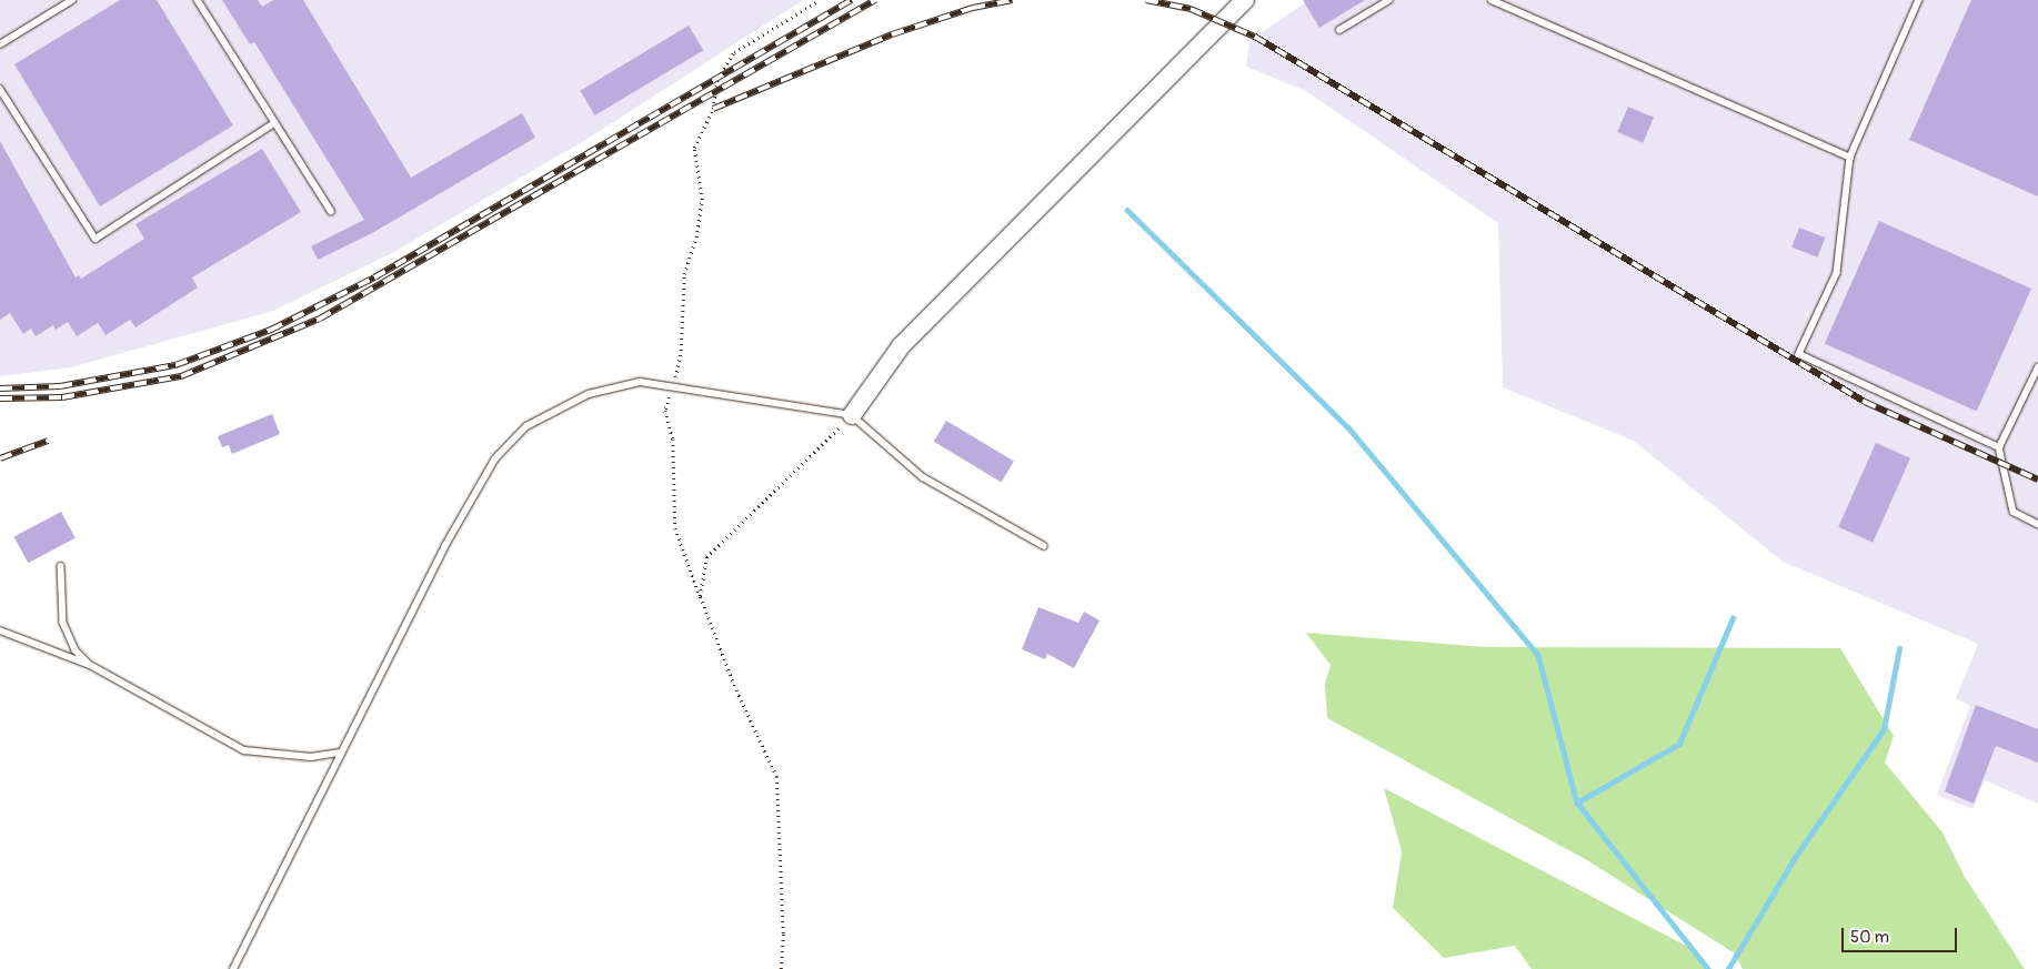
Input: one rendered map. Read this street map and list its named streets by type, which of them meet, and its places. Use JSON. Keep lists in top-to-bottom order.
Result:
{
  "scale_bar": "50 m"
}
